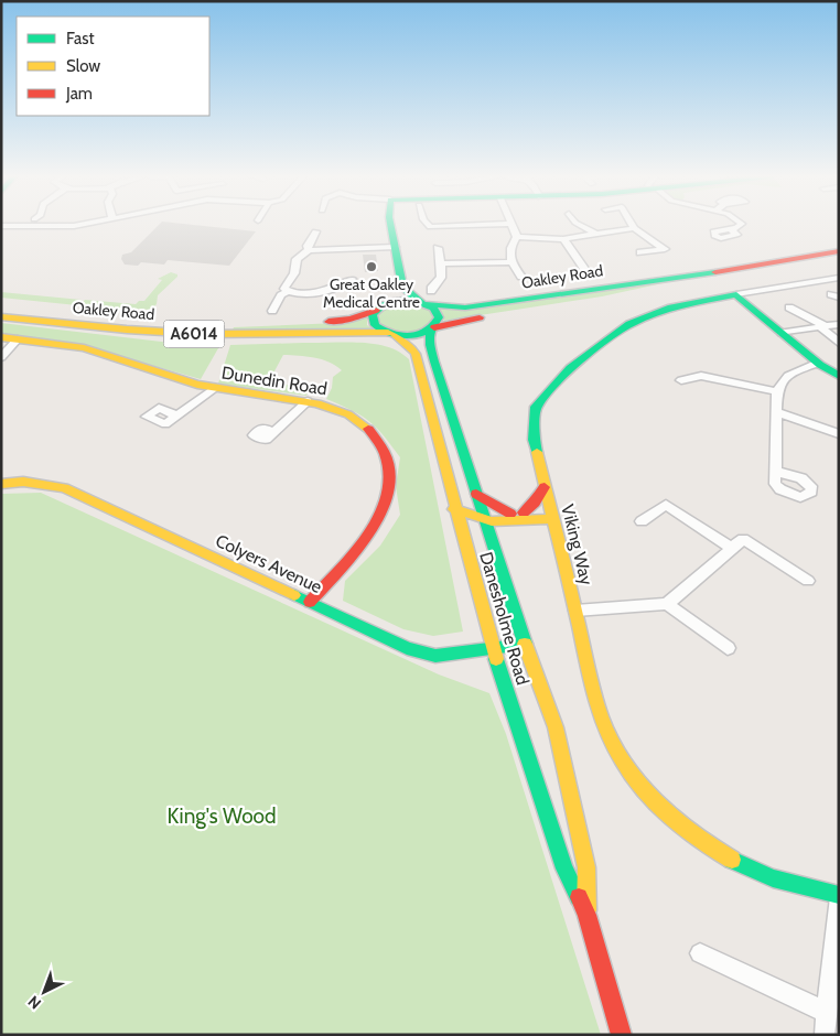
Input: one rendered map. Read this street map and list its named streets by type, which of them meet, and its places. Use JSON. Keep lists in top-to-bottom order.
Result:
{
  "streets": {
    "street": [
      "Oakley Road",
      "A6014",
      "Dunedin Road",
      "Viking Way",
      "Colyers Avenue",
      "Danesholme Road"
    ]
  },
  "crossings": [
    ["Oakley Road", "Danesholme Road"],
    ["Dunedin Road", "Colyers Avenue"],
    ["Colyers Avenue", "Danesholme Road"]
  ],
  "parks": ["King's Wood"],
  "places": ["Great Oakley Medical Centre"],
  "legend": ["Fast", "Slow", "Jam"],
  "north": "bottom left"
}
